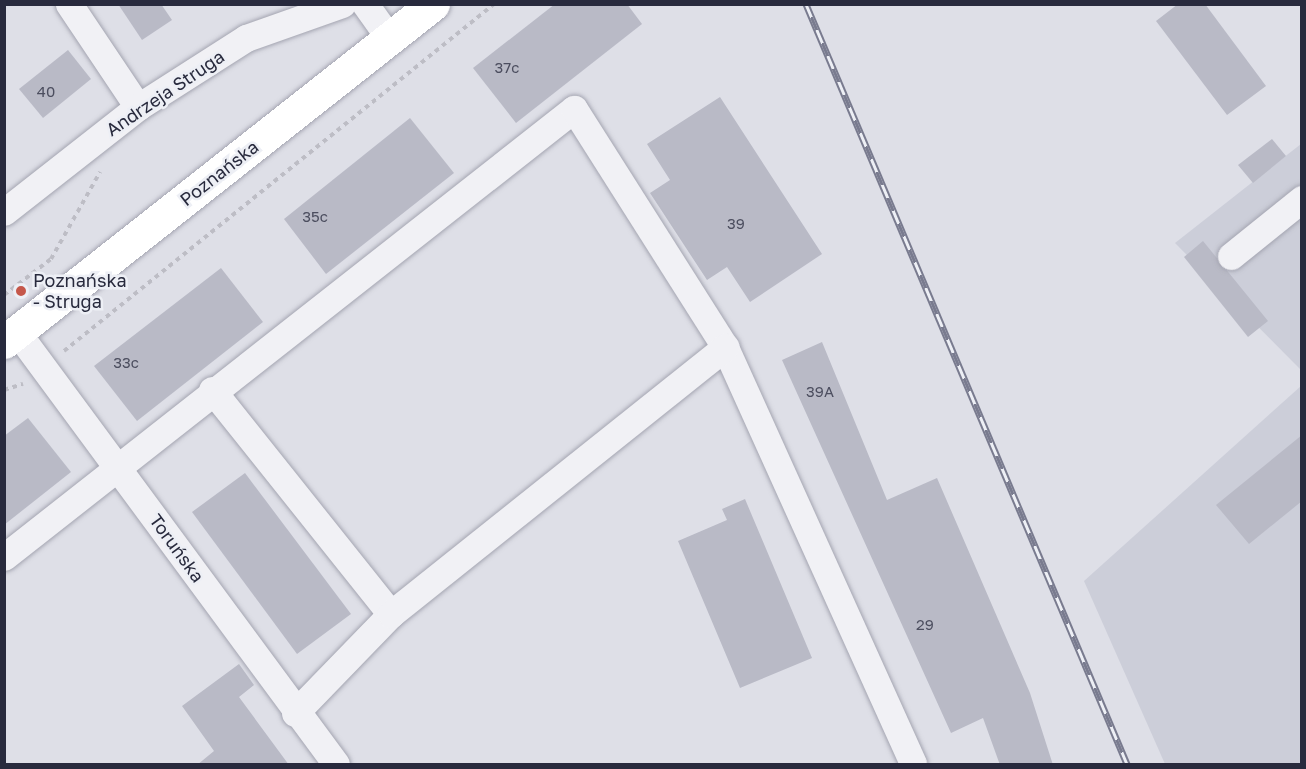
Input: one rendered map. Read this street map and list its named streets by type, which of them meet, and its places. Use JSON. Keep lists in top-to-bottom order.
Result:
{
  "streets": {
    "main road": ["Poznańska"],
    "street": ["Andrzeja Struga", "Toruńska"]
  },
  "crossings": [
    ["Poznańska", "Toruńska"]
  ],
  "places": ["Poznańska - Struga"],
  "house_numbers": [
    "37c",
    "40",
    "35c",
    "39",
    "33c",
    "39A",
    "29"
  ]
}
